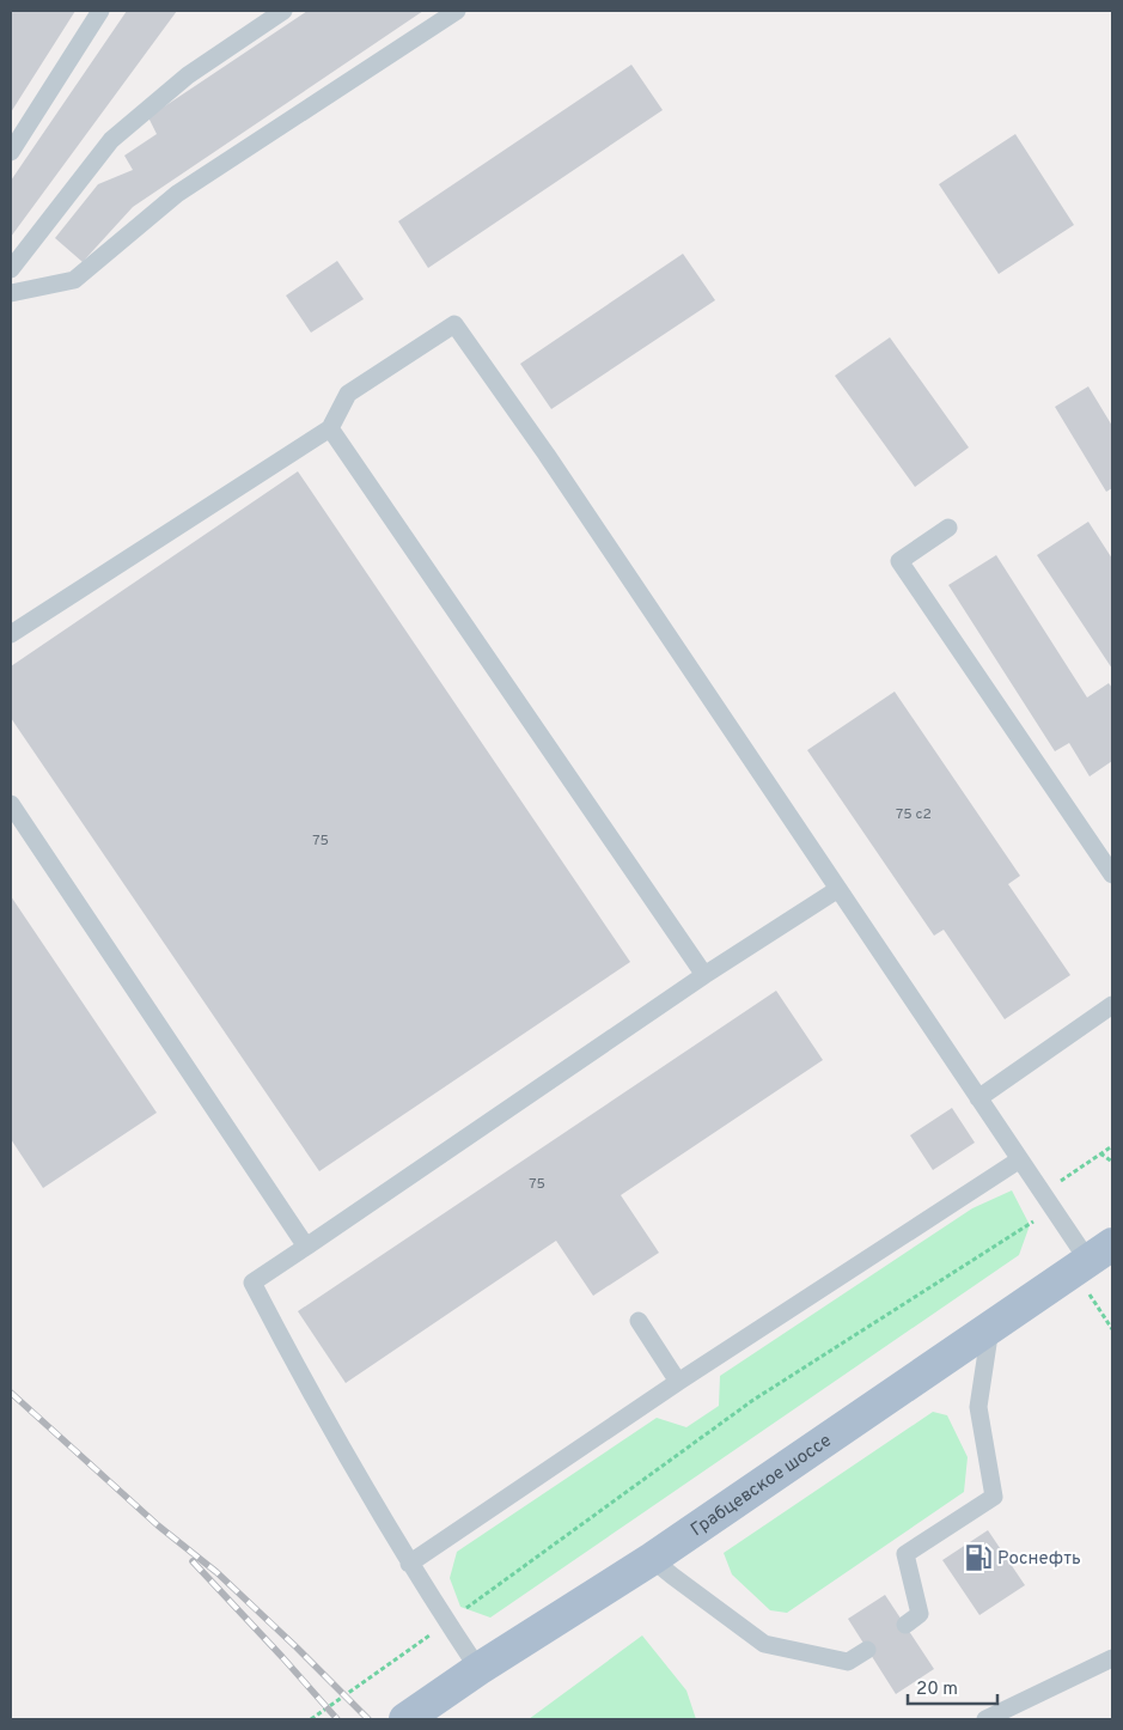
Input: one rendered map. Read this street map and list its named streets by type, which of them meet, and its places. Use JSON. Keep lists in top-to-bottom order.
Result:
{
  "streets": {
    "main road": ["Грабцевское шоссе"]
  },
  "places": {
    "fuel station": ["Роснефть"]
  },
  "house_numbers": ["75 с2", "75", "75"],
  "scale_bar": "20 m"
}
